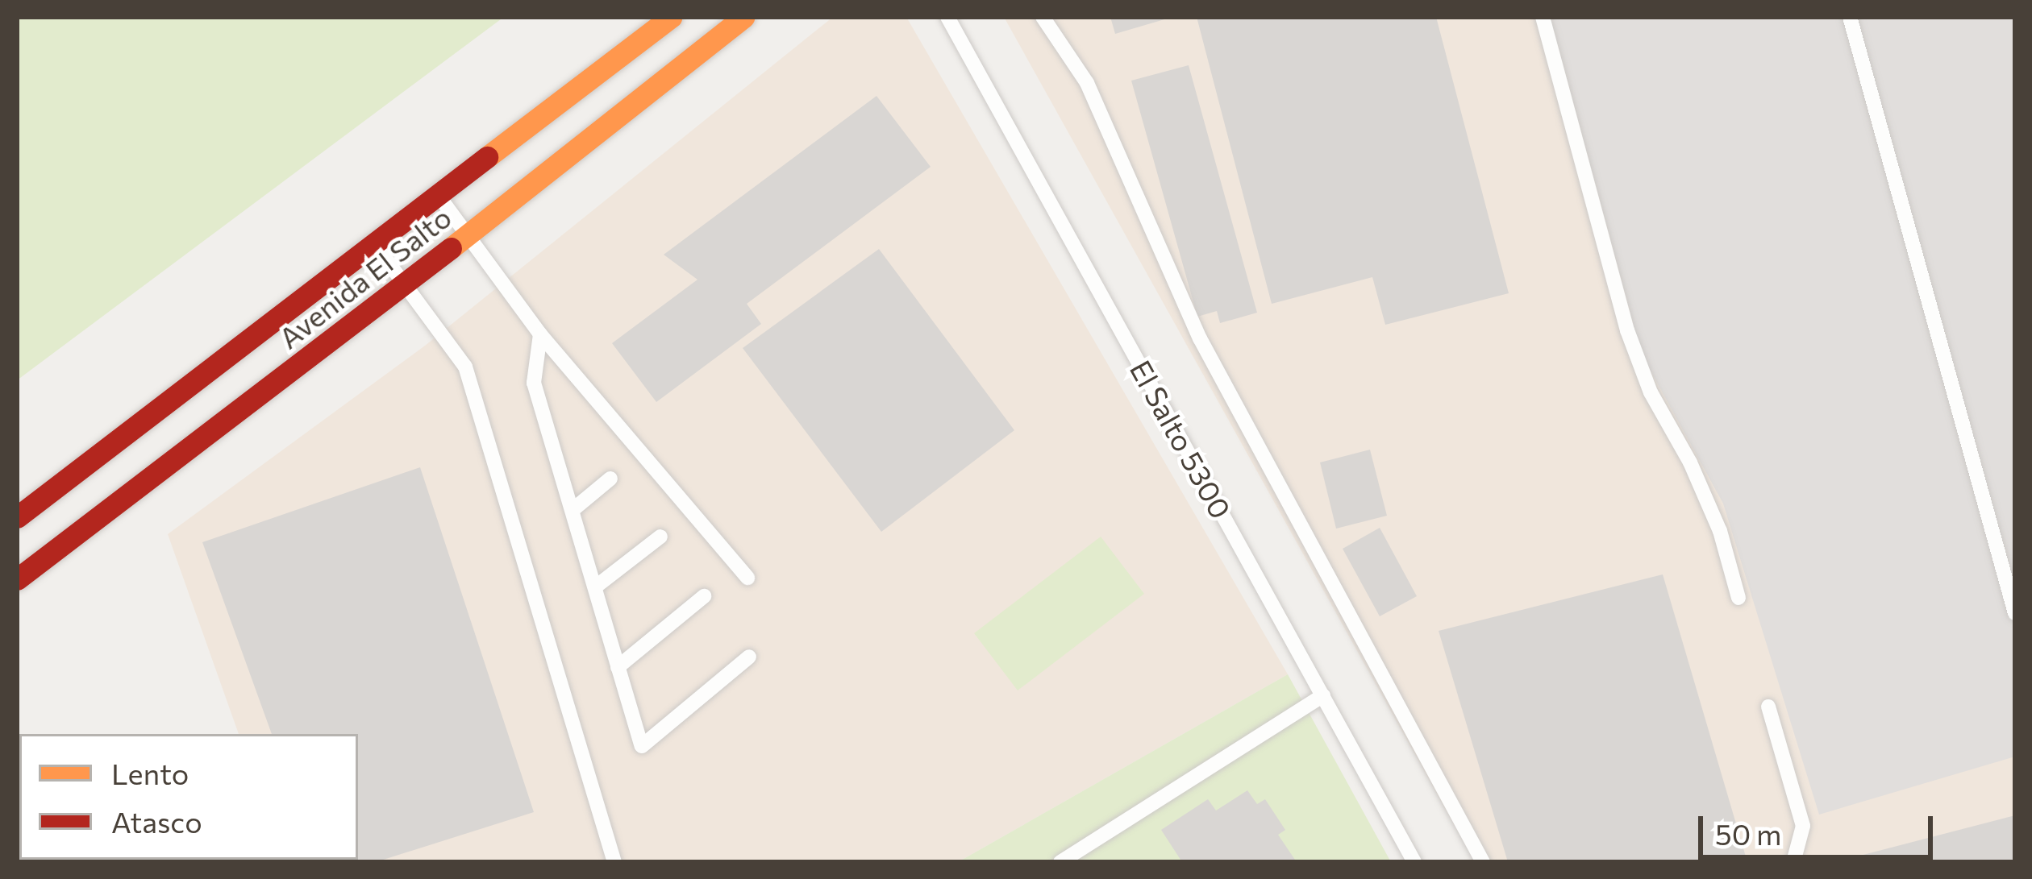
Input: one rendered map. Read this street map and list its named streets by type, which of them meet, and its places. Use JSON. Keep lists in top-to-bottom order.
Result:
{
  "streets": {
    "main road": ["Avenida El Salto"],
    "lane": ["El Salto 5300"]
  },
  "legend": ["Lento", "Atasco"],
  "scale_bar": "50 m"
}
